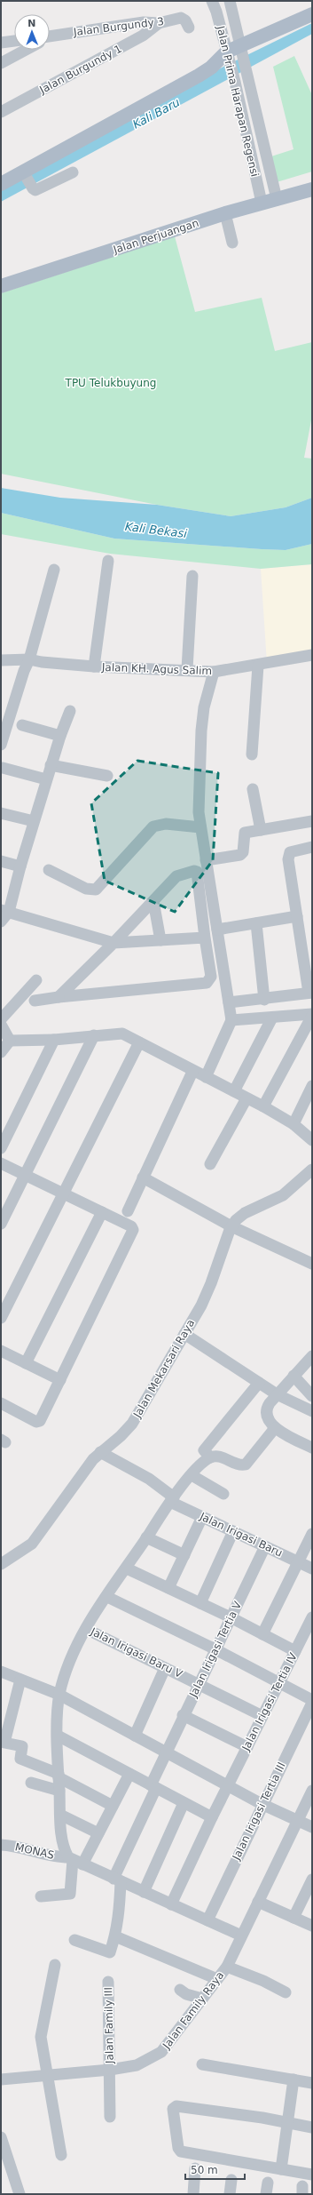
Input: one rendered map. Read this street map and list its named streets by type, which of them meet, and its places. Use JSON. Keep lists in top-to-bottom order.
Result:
{
  "streets": {
    "main road": ["Jalan Perjuangan"],
    "street": [
      "Jalan Burgundy 3",
      "Jalan Burgundy 1",
      "Jalan Prima Harapan Regensi",
      "Jalan KH. Agus Salim",
      "Jalan Mekarsari Raya",
      "Jalan Irigasi Baru",
      "Jalan Irigasi Tertia V",
      "Jalan Irigasi Baru V",
      "Jalan Irigasi Tertia IV",
      "Jalan Irigasi Tertia III",
      "MONAS",
      "Jalan Family Raya",
      "Jalan Family III"
    ]
  },
  "crossings": [
    ["Jalan Burgundy 3", "Jalan Burgundy 1"],
    ["Jalan Prima Harapan Regensi", "Jalan Perjuangan"],
    ["Jalan Mekarsari Raya", "Jalan Irigasi Baru"],
    ["Jalan Irigasi Baru", "Jalan Irigasi Tertia V"],
    ["Jalan Irigasi Tertia V", "Jalan Irigasi Baru V"],
    ["Jalan Irigasi Tertia V", "MONAS"],
    ["Jalan Irigasi Baru V", "Jalan Irigasi Tertia IV"],
    ["Jalan Irigasi Tertia IV", "MONAS"],
    ["Jalan Irigasi Tertia III", "MONAS"],
    ["MONAS", "Jalan Family Raya"],
    ["Jalan Family Raya", "Jalan Family III"]
  ],
  "water": ["Kali Baru", "Kali Bekasi"],
  "parks": ["TPU Telukbuyung"],
  "scale_bar": "50 m",
  "north": "top"
}
